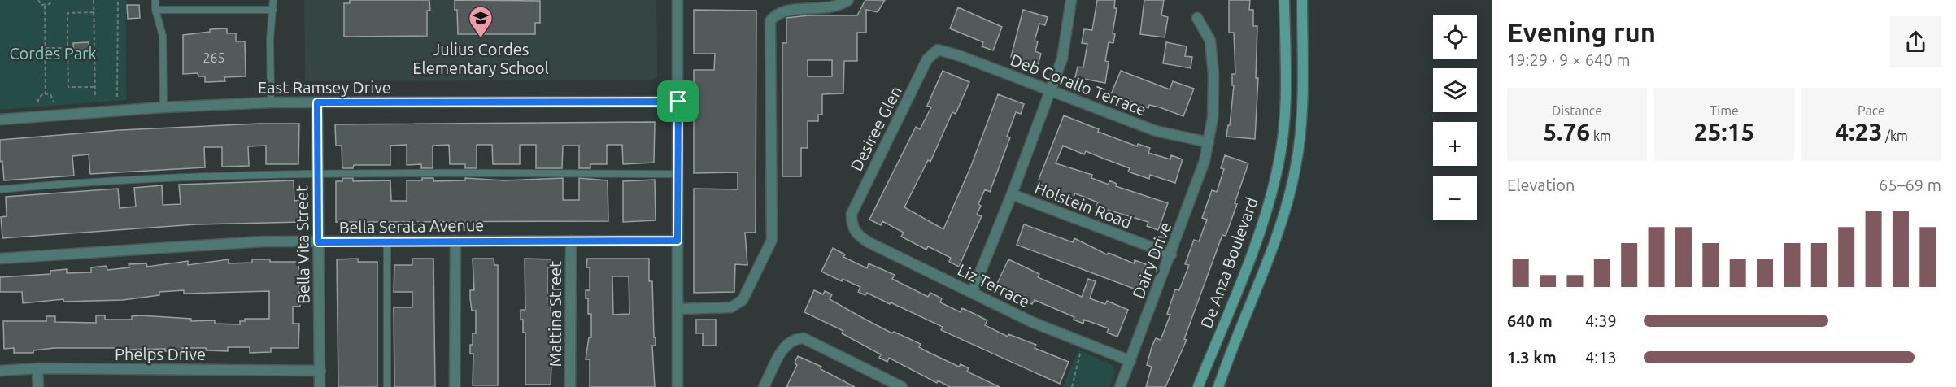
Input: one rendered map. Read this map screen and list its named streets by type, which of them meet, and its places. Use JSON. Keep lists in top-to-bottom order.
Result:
{
  "streets": {
    "street": [
      "Deb Corallo Terrace",
      "East Ramsey Drive",
      "Desiree Glen",
      "Holstein Road",
      "Bella Serata Avenue",
      "Bella Vita Street",
      "Dairy Drive",
      "De Anza Boulevard",
      "Liz Terrace",
      "Mattina Street",
      "Phelps Drive"
    ]
  },
  "crossings": [
    ["Deb Corallo Terrace", "Desiree Glen"],
    ["Deb Corallo Terrace", "Dairy Drive"],
    ["East Ramsey Drive", "Bella Vita Street"],
    ["Desiree Glen", "Liz Terrace"],
    ["Holstein Road", "Dairy Drive"],
    ["Bella Serata Avenue", "Bella Vita Street"],
    ["Bella Serata Avenue", "Mattina Street"],
    ["Bella Vita Street", "Phelps Drive"],
    ["Dairy Drive", "Liz Terrace"]
  ],
  "parks": ["Cordes Park"],
  "places": {
    "school or university": ["Julius Cordes Elementary School"]
  },
  "house_numbers": ["265"],
  "page": {
    "heading": ["Evening run", "19:29 · 9 × 640 m"],
    "map_buttons": ["+", "−"],
    "stats": [
      ["Distance", "5.76 km"],
      ["Time", "25:15"],
      ["Pace", "4:23 /km"]
    ],
    "chart": ["Elevation", "65–69 m"],
    "list": [
      {
        "name": "640 m",
        "note": "4:39"
      },
      {
        "name": "1.3 km",
        "note": "4:13"
      }
    ]
  }
}
